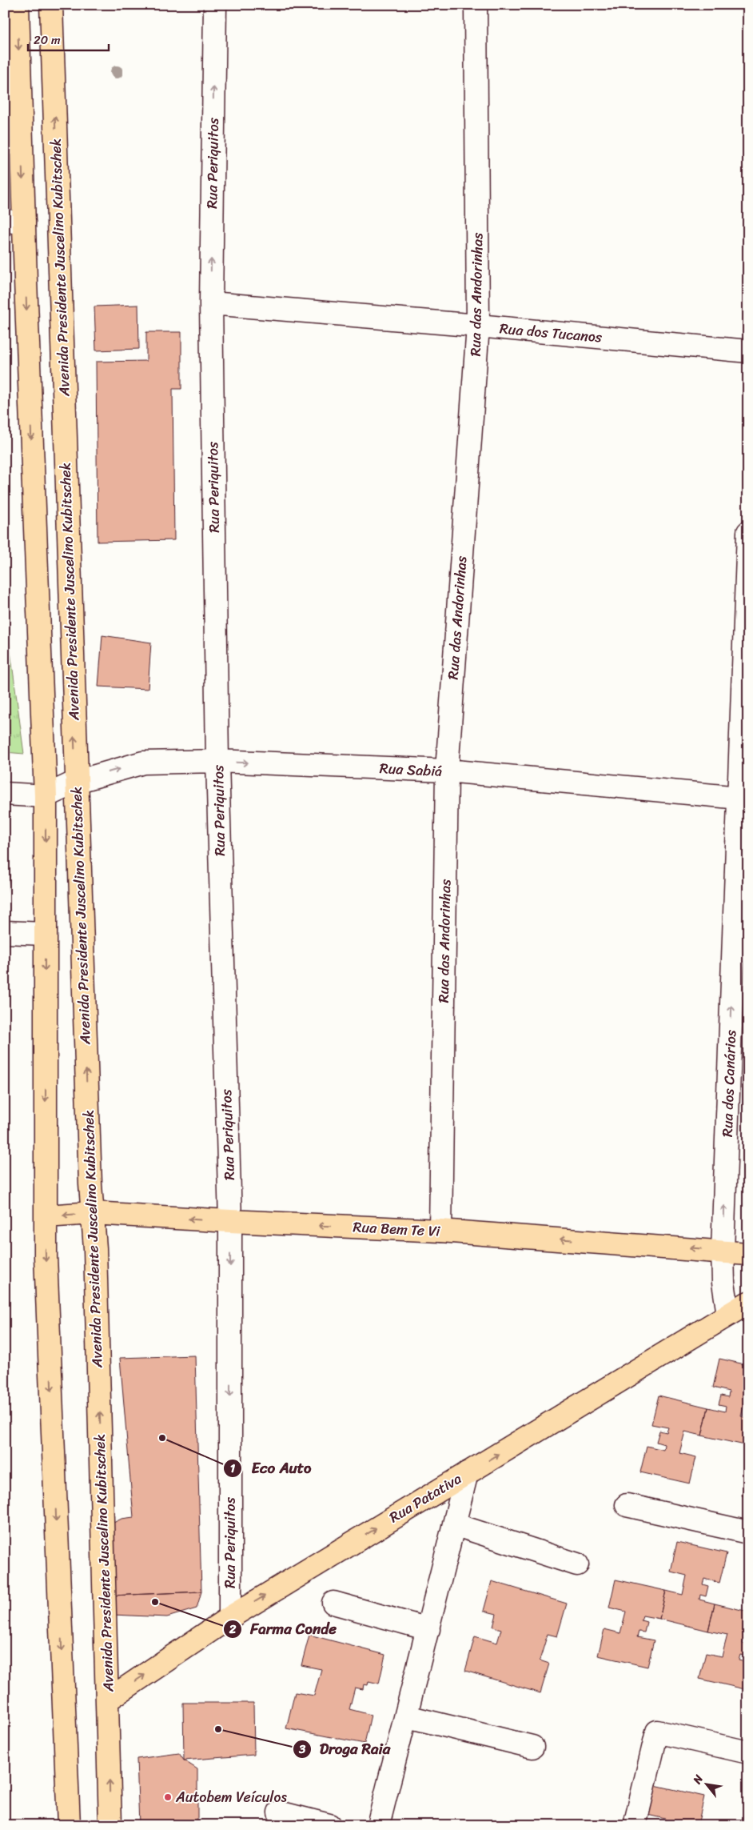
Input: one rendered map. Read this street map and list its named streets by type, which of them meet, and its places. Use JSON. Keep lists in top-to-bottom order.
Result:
{
  "streets": {
    "main road": ["Avenida Presidente Juscelino Kubitschek", "Rua Bem Te Vi", "Rua Patativa"],
    "street": [
      "Rua Periquitos",
      "Rua das Andorinhas",
      "Rua dos Tucanos",
      "Rua Sabiá",
      "Rua dos Canários"
    ]
  },
  "crossings": [
    ["Rua Periquitos", "Rua dos Tucanos"],
    ["Rua Periquitos", "Rua Sabiá"],
    ["Rua Periquitos", "Rua Bem Te Vi"],
    ["Rua Periquitos", "Rua Patativa"],
    ["Avenida Presidente Juscelino Kubitschek", "Rua Sabiá"],
    ["Avenida Presidente Juscelino Kubitschek", "Rua Bem Te Vi"],
    ["Avenida Presidente Juscelino Kubitschek", "Rua Patativa"],
    ["Rua das Andorinhas", "Rua dos Tucanos"],
    ["Rua das Andorinhas", "Rua Sabiá"],
    ["Rua das Andorinhas", "Rua Bem Te Vi"],
    ["Rua Sabiá", "Rua dos Canários"],
    ["Rua dos Canários", "Rua Bem Te Vi"],
    ["Rua dos Canários", "Rua Patativa"]
  ],
  "one_way": [
    "Rua Sabiá",
    "Rua dos Canários",
    "Rua Bem Te Vi",
    "Rua Patativa"
  ],
  "places": [
    "Eco Auto",
    "Farma Conde",
    "Droga Raia",
    "Autobem Veículos"
  ],
  "scale_bar": "20 m",
  "north": "top left"
}
